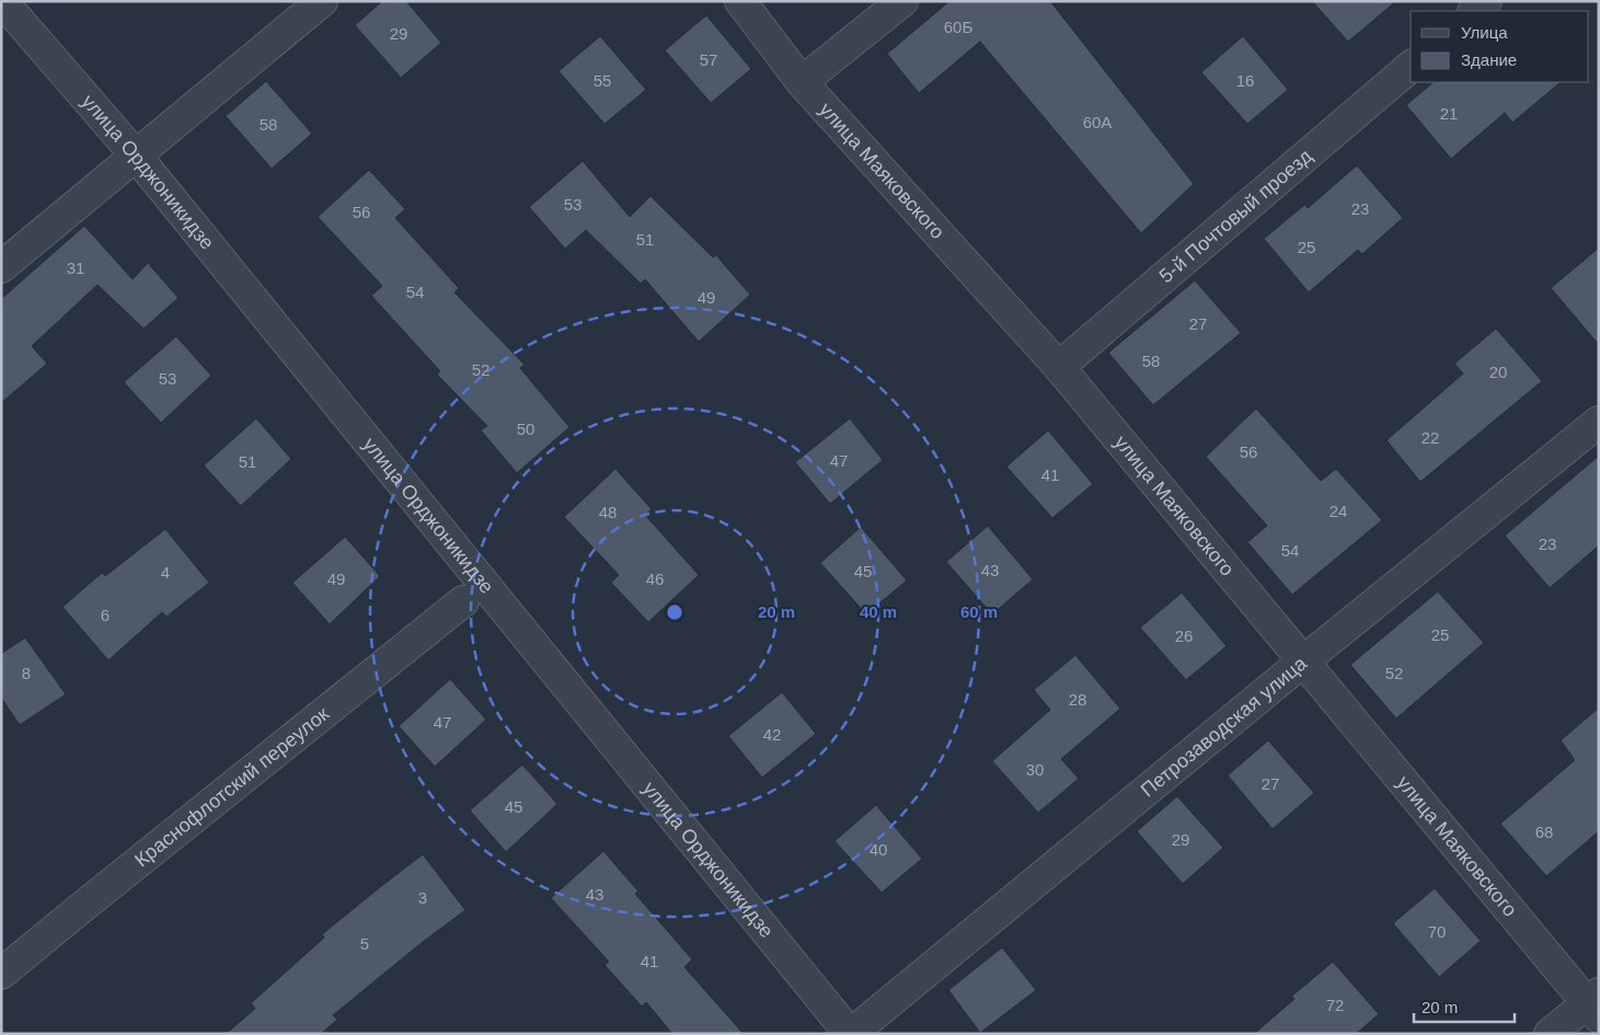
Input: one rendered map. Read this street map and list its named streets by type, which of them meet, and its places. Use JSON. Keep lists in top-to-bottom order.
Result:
{
  "streets": {
    "street": [
      "улица Маяковского",
      "улица Орджоникидзе",
      "5-й Почтовый проезд",
      "Петрозаводская улица",
      "Краснофлотский переулок"
    ]
  },
  "crossings": [
    ["улица Маяковского", "5-й Почтовый проезд"],
    ["улица Маяковского", "Петрозаводская улица"],
    ["улица Орджоникидзе", "Петрозаводская улица"]
  ],
  "house_numbers": [
    "60Б",
    "29",
    "57",
    "55",
    "16",
    "21",
    "60А",
    "58",
    "53",
    "23",
    "56",
    "51",
    "25",
    "31",
    "54",
    "49",
    "27",
    "58",
    "52",
    "20",
    "53",
    "50",
    "22",
    "56",
    "47",
    "51",
    "41",
    "24",
    "48",
    "23",
    "54",
    "43",
    "45",
    "4",
    "49",
    "46",
    "6",
    "25",
    "26",
    "8",
    "52",
    "28",
    "47",
    "42",
    "30",
    "27",
    "45",
    "68",
    "29",
    "40",
    "43",
    "3",
    "70",
    "5",
    "41",
    "72"
  ],
  "legend": ["Улица", "Здание"],
  "scale_bar": "20 m",
  "rings": ["20 m", "40 m", "60 m"]
}
